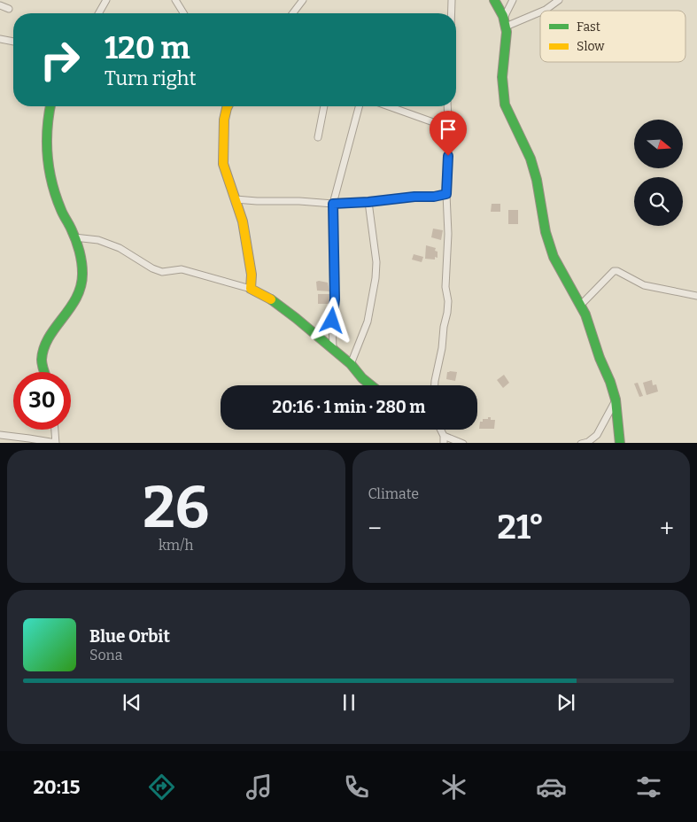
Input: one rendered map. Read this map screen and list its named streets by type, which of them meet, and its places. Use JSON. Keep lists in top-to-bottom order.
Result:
{
  "legend": ["Fast", "Slow"],
  "north": "right",
  "page": {
    "turn": ["120 m", "Turn right"],
    "limit": "30",
    "trip": "20:16 · 1 min · 280 m",
    "tile": [
      ["26", "km/h"],
      "Climate"
    ],
    "heat": ["−", "21°", "+"],
    "song": ["Blue Orbit", "Sona"],
    "tabs": "20:15"
  }
}
